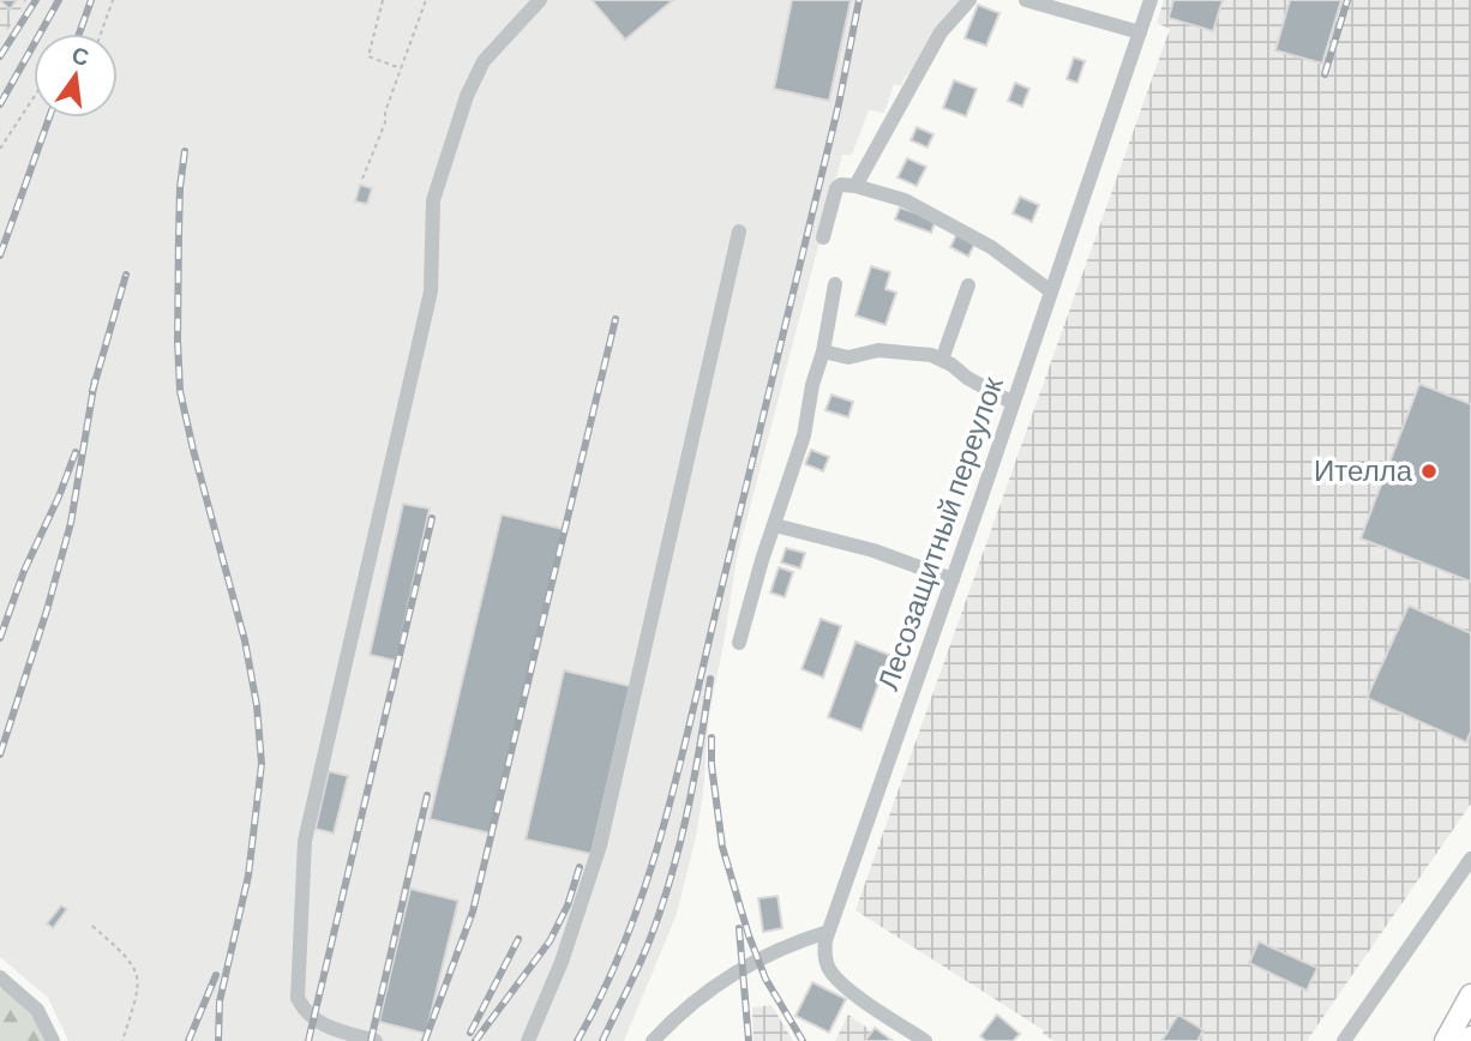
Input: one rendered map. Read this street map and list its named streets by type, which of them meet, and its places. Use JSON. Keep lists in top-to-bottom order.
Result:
{
  "streets": {
    "street": ["Лесозащитный переулок"]
  },
  "places": ["Ителла"],
  "north": "top"
}
